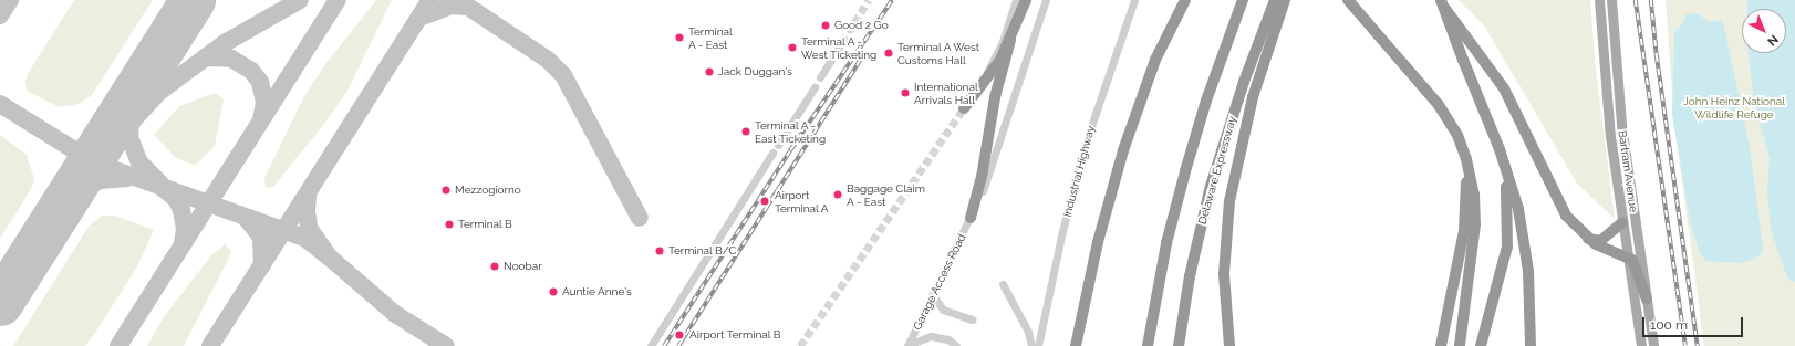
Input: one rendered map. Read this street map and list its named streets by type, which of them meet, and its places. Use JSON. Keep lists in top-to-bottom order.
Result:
{
  "streets": {
    "highway": ["Delaware Expressway"],
    "main road": ["Bartram Avenue"],
    "street": ["Industrial Highway", "Garage Access Road"]
  },
  "parks": ["John Heinz National Wildlife Refuge"],
  "places": [
    "Good 2 Go",
    "Terminal A - East",
    "Terminal A - West Ticketing",
    "Terminal A West Customs Hall",
    "Jack Duggan's",
    "International Arrivals Hall",
    "Terminal A - East Ticketing",
    "Mezzogiorno",
    "Baggage Claim A - East",
    "Airport Terminal A",
    "Terminal B",
    "Terminal B/C",
    "Noobar",
    "Auntie Anne's",
    "Airport Terminal B"
  ],
  "scale_bar": "100 m",
  "north": "bottom right"
}
